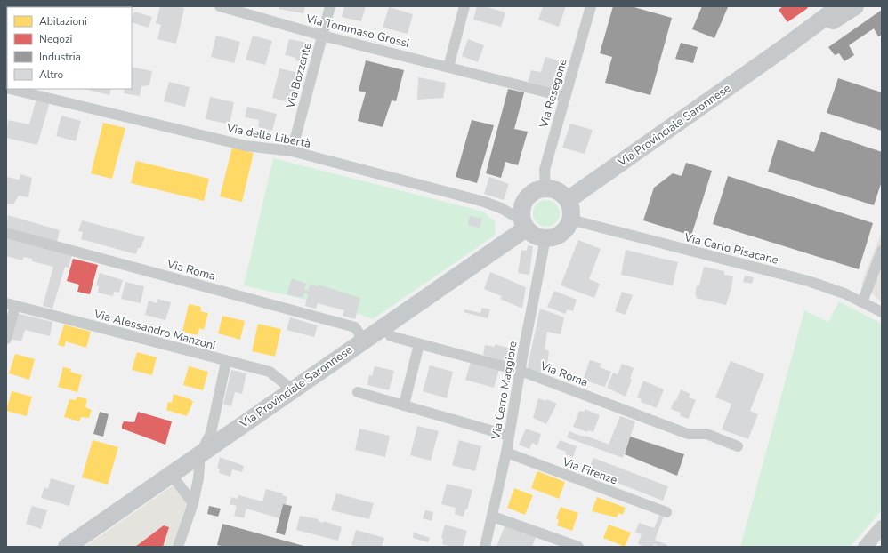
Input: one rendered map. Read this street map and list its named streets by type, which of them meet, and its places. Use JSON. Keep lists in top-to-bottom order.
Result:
{
  "streets": {
    "main road": ["Via Provinciale Saronnese"],
    "street": [
      "Via Tommaso Grossi",
      "Via Bozzente",
      "Via Resegone",
      "Via della Libertà",
      "Via Carlo Pisacane",
      "Via Roma",
      "Via Alessandro Manzoni",
      "Via Cerro Maggiore",
      "Via Firenze"
    ]
  },
  "crossings": [
    ["Via Tommaso Grossi", "Via Bozzente"],
    ["Via Tommaso Grossi", "Via Resegone"],
    ["Via Bozzente", "Via della Libertà"],
    ["Via Resegone", "Via Provinciale Saronnese"],
    ["Via Resegone", "Via della Libertà"],
    ["Via Resegone", "Via Carlo Pisacane"],
    ["Via Resegone", "Via Cerro Maggiore"],
    ["Via Provinciale Saronnese", "Via della Libertà"],
    ["Via Provinciale Saronnese", "Via Carlo Pisacane"],
    ["Via Provinciale Saronnese", "Via Roma"],
    ["Via Provinciale Saronnese", "Via Alessandro Manzoni"],
    ["Via Provinciale Saronnese", "Via Cerro Maggiore"],
    ["Via della Libertà", "Via Carlo Pisacane"],
    ["Via della Libertà", "Via Cerro Maggiore"],
    ["Via Carlo Pisacane", "Via Cerro Maggiore"],
    ["Via Roma", "Via Cerro Maggiore"],
    ["Via Cerro Maggiore", "Via Firenze"]
  ],
  "legend": [
    "Abitazioni",
    "Negozi",
    "Industria",
    "Altro"
  ]
}
